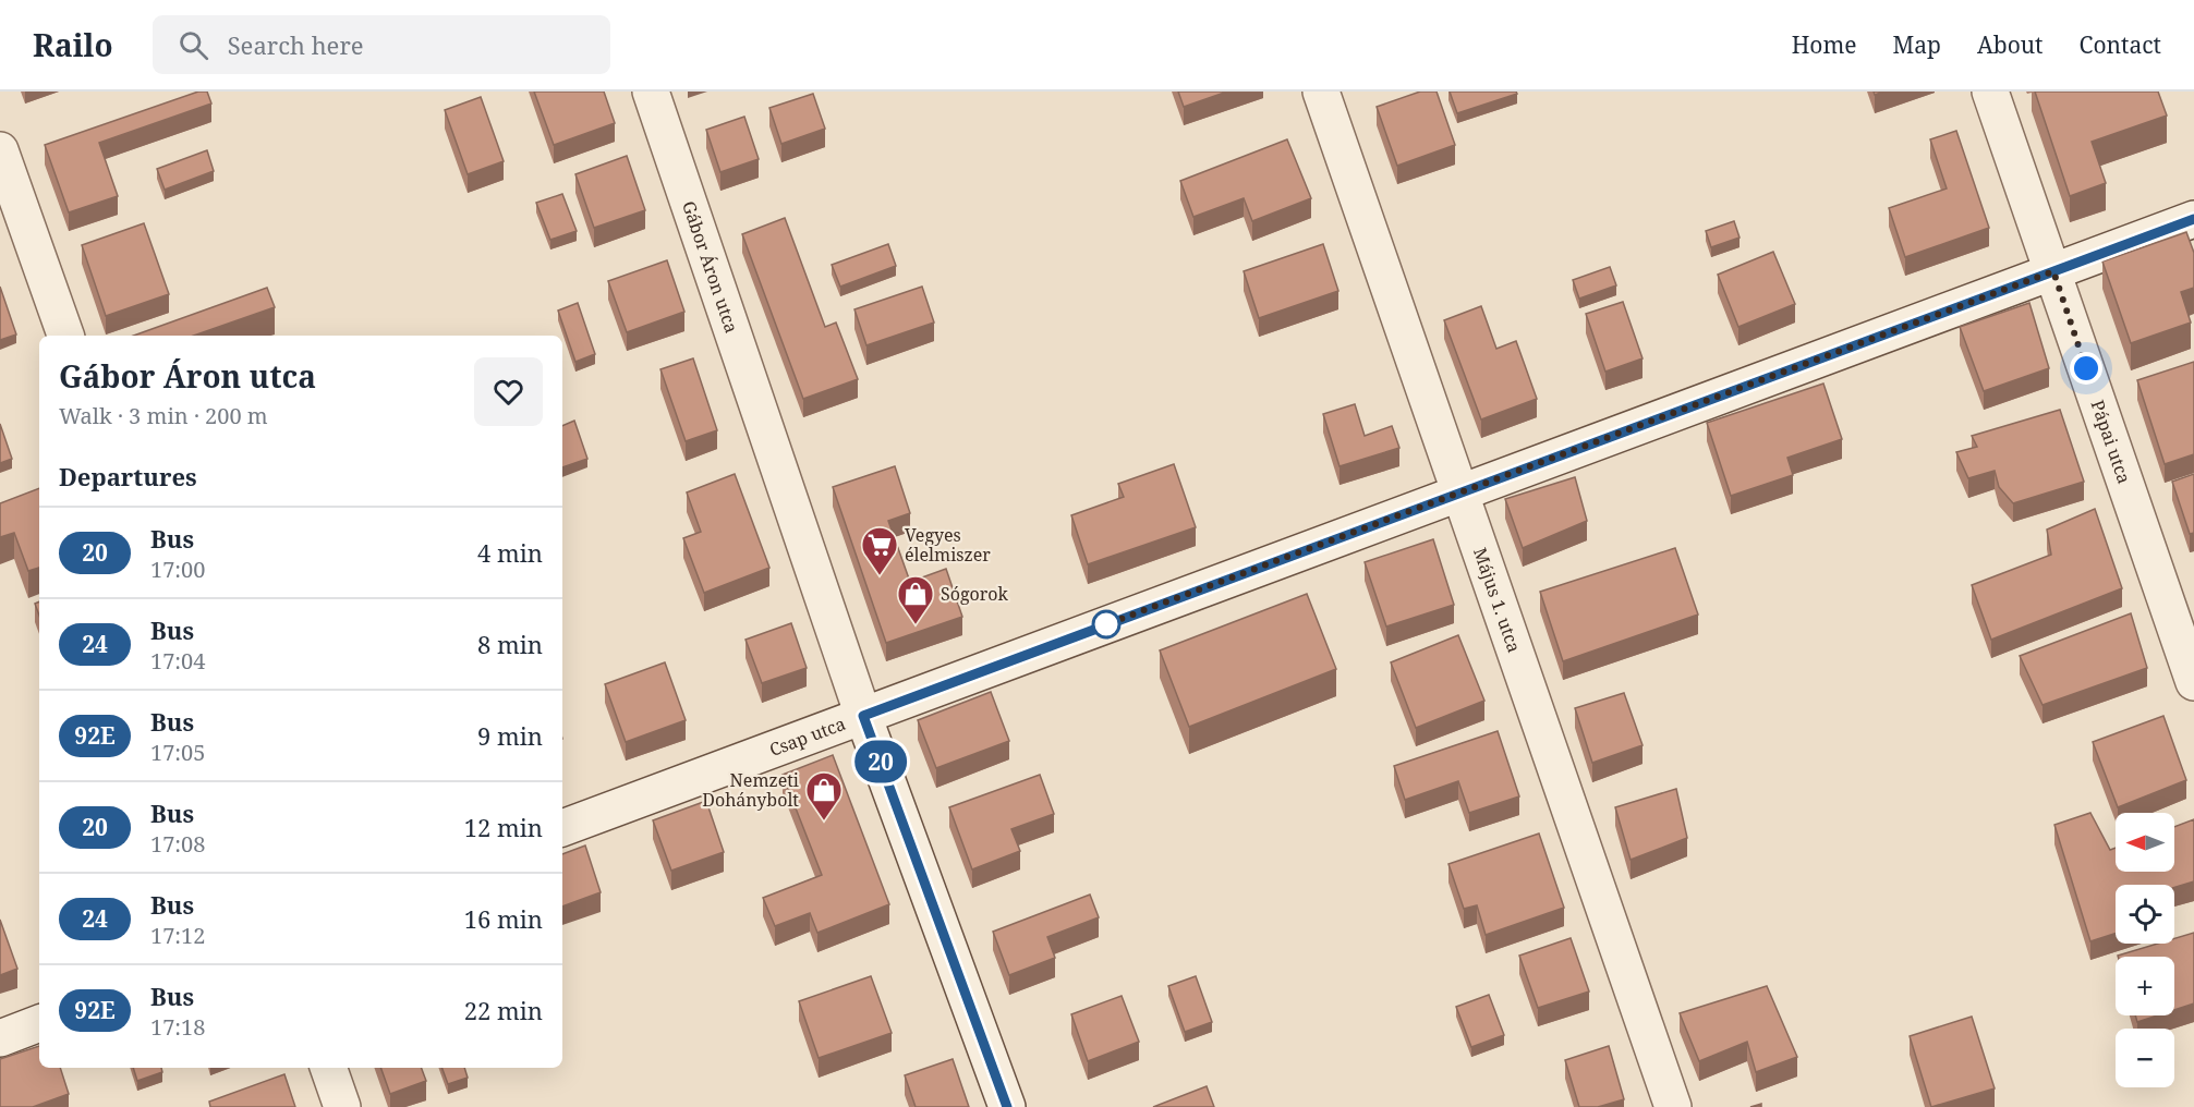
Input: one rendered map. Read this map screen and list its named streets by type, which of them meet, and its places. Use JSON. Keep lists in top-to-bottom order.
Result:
{
  "streets": {
    "street": [
      "Gábor Áron utca",
      "Pápai utca",
      "Május 1. utca",
      "Csap utca"
    ]
  },
  "crossings": [
    ["Gábor Áron utca", "Csap utca"],
    ["Pápai utca", "Csap utca"],
    ["Május 1. utca", "Csap utca"]
  ],
  "places": {
    "supermarket": ["Vegyes élelmiszer"],
    "shop": ["Sógorok", "Nemzeti Dohánybolt"]
  },
  "lines": ["bus line 20"],
  "north": "left",
  "page": {
    "header": "Railo",
    "search": "Search here",
    "nav": [
      "Home",
      "Map",
      "About",
      "Contact"
    ],
    "on_map": "20",
    "heading": [
      ["Gábor Áron utca", "Walk · 3 min · 200 m"],
      "Departures"
    ],
    "list": [
      {
        "mark": "20",
        "name": "Bus",
        "note": "17:00",
        "value": "4 min"
      },
      {
        "mark": "24",
        "name": "Bus",
        "note": "17:04",
        "value": "8 min"
      },
      {
        "mark": "92E",
        "name": "Bus",
        "note": "17:05",
        "value": "9 min"
      },
      {
        "mark": "20",
        "name": "Bus",
        "note": "17:08",
        "value": "12 min"
      },
      {
        "mark": "24",
        "name": "Bus",
        "note": "17:12",
        "value": "16 min"
      },
      {
        "mark": "92E",
        "name": "Bus",
        "note": "17:18",
        "value": "22 min"
      }
    ],
    "map_buttons": ["+", "−"]
  }
}
